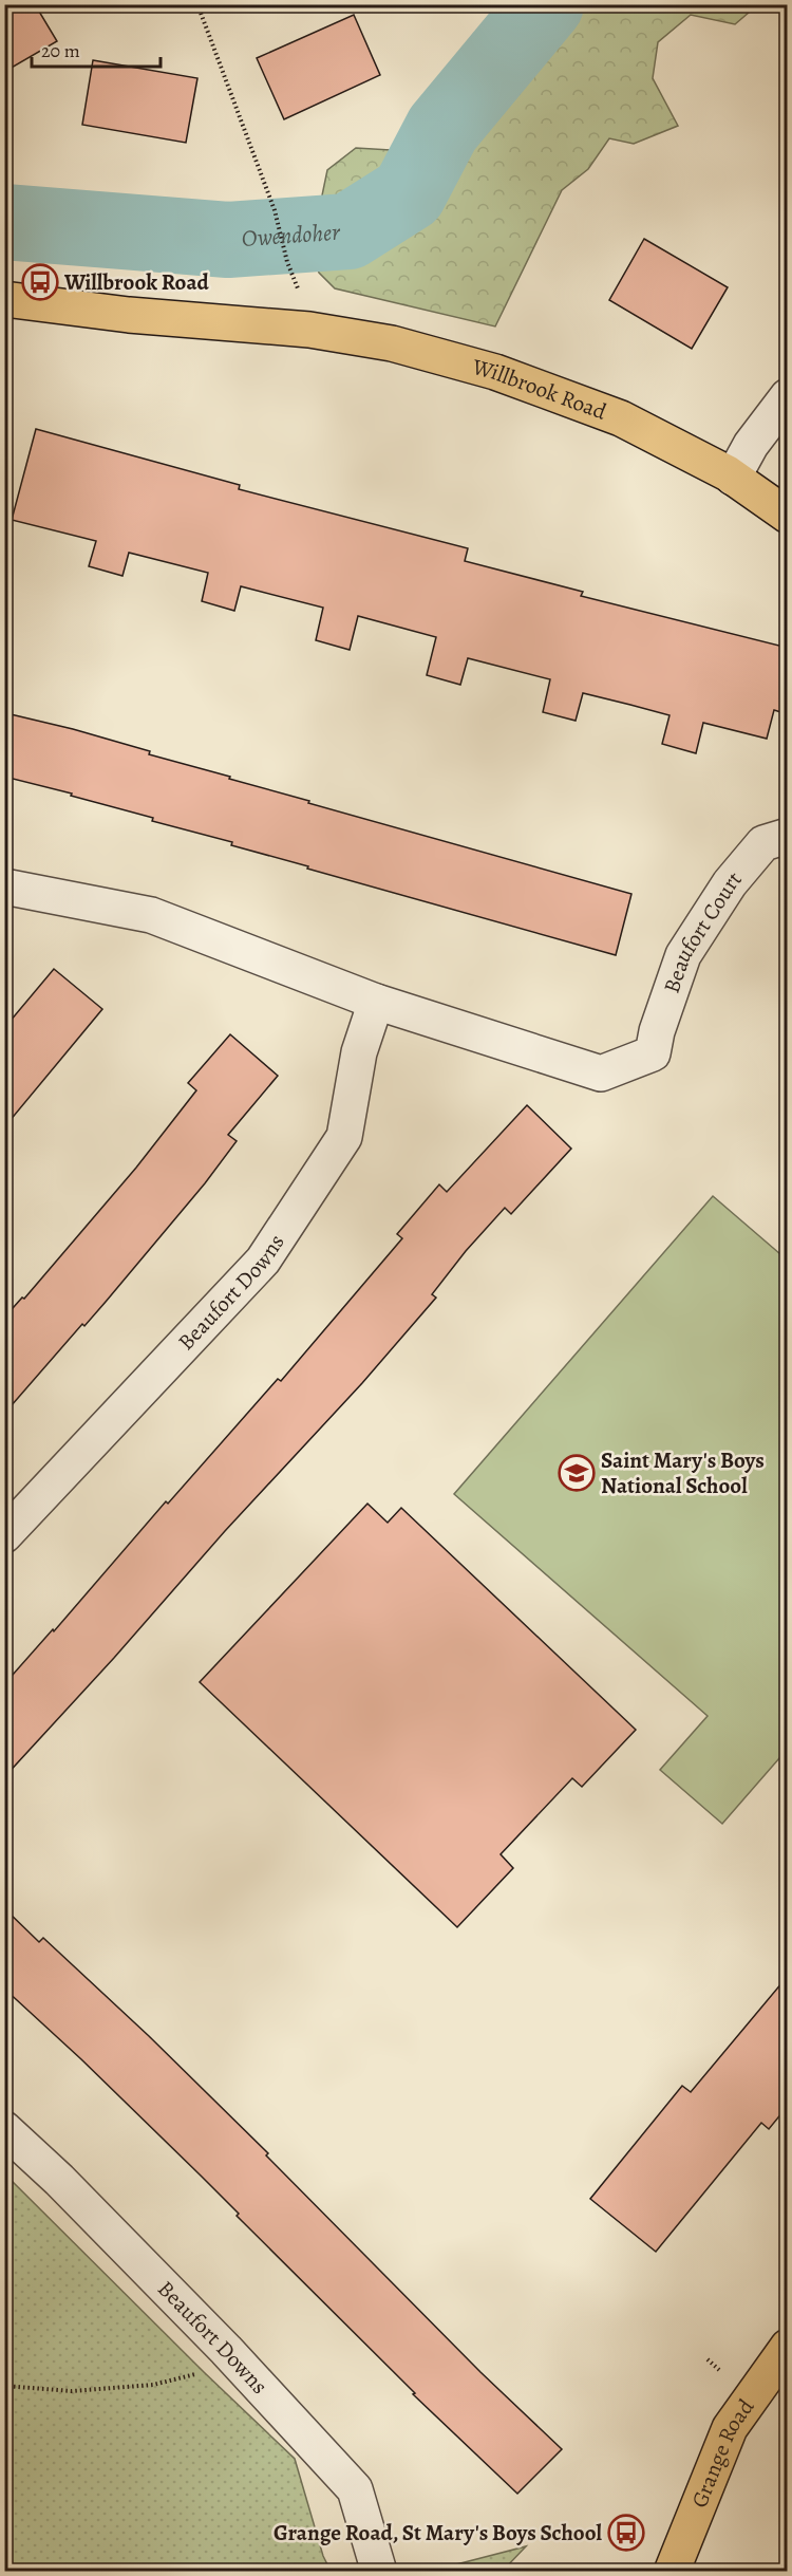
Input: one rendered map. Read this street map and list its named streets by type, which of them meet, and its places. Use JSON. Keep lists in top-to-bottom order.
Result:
{
  "streets": {
    "main road": ["Willbrook Road", "Grange Road"],
    "street": ["Beaufort Court", "Beaufort Downs"]
  },
  "crossings": [
    ["Beaufort Court", "Beaufort Downs"]
  ],
  "water": ["Owendoher"],
  "places": {
    "bus stop": ["Willbrook Road", "Grange Road, St Mary's Boys School"],
    "school or university": ["Saint Mary's Boys National School"]
  },
  "scale_bar": "20 m"
}
